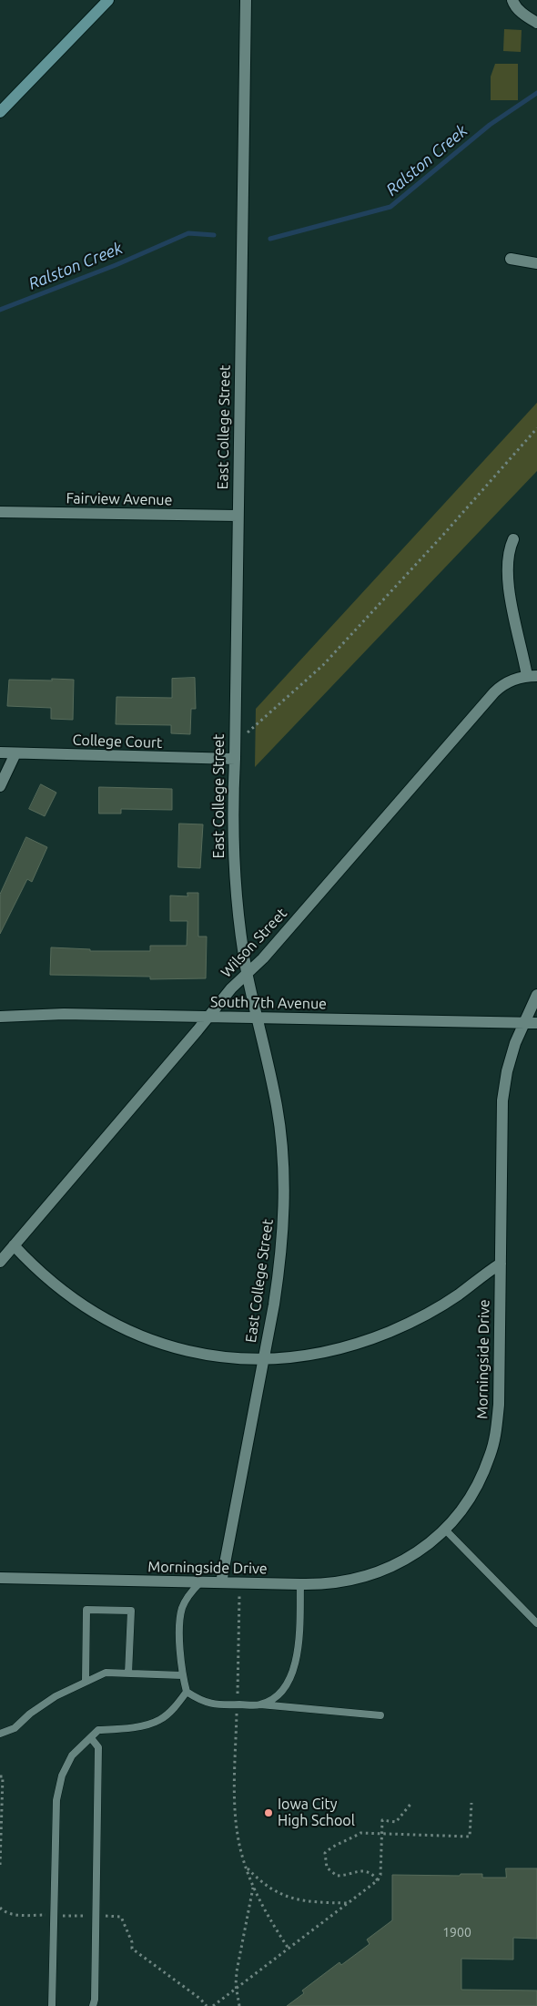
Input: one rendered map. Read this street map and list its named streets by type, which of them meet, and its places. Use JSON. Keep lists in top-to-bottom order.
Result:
{
  "streets": {
    "street": [
      "East College Street",
      "Fairview Avenue",
      "College Court",
      "Wilson Street",
      "South 7th Avenue",
      "Morningside Drive"
    ]
  },
  "crossings": [
    ["East College Street", "Fairview Avenue"],
    ["East College Street", "College Court"],
    ["East College Street", "Wilson Street"],
    ["East College Street", "South 7th Avenue"],
    ["East College Street", "Morningside Drive"],
    ["Wilson Street", "South 7th Avenue"],
    ["South 7th Avenue", "Morningside Drive"]
  ],
  "water": ["Ralston Creek"],
  "places": ["Iowa City High School"],
  "house_numbers": ["1900"]
}
